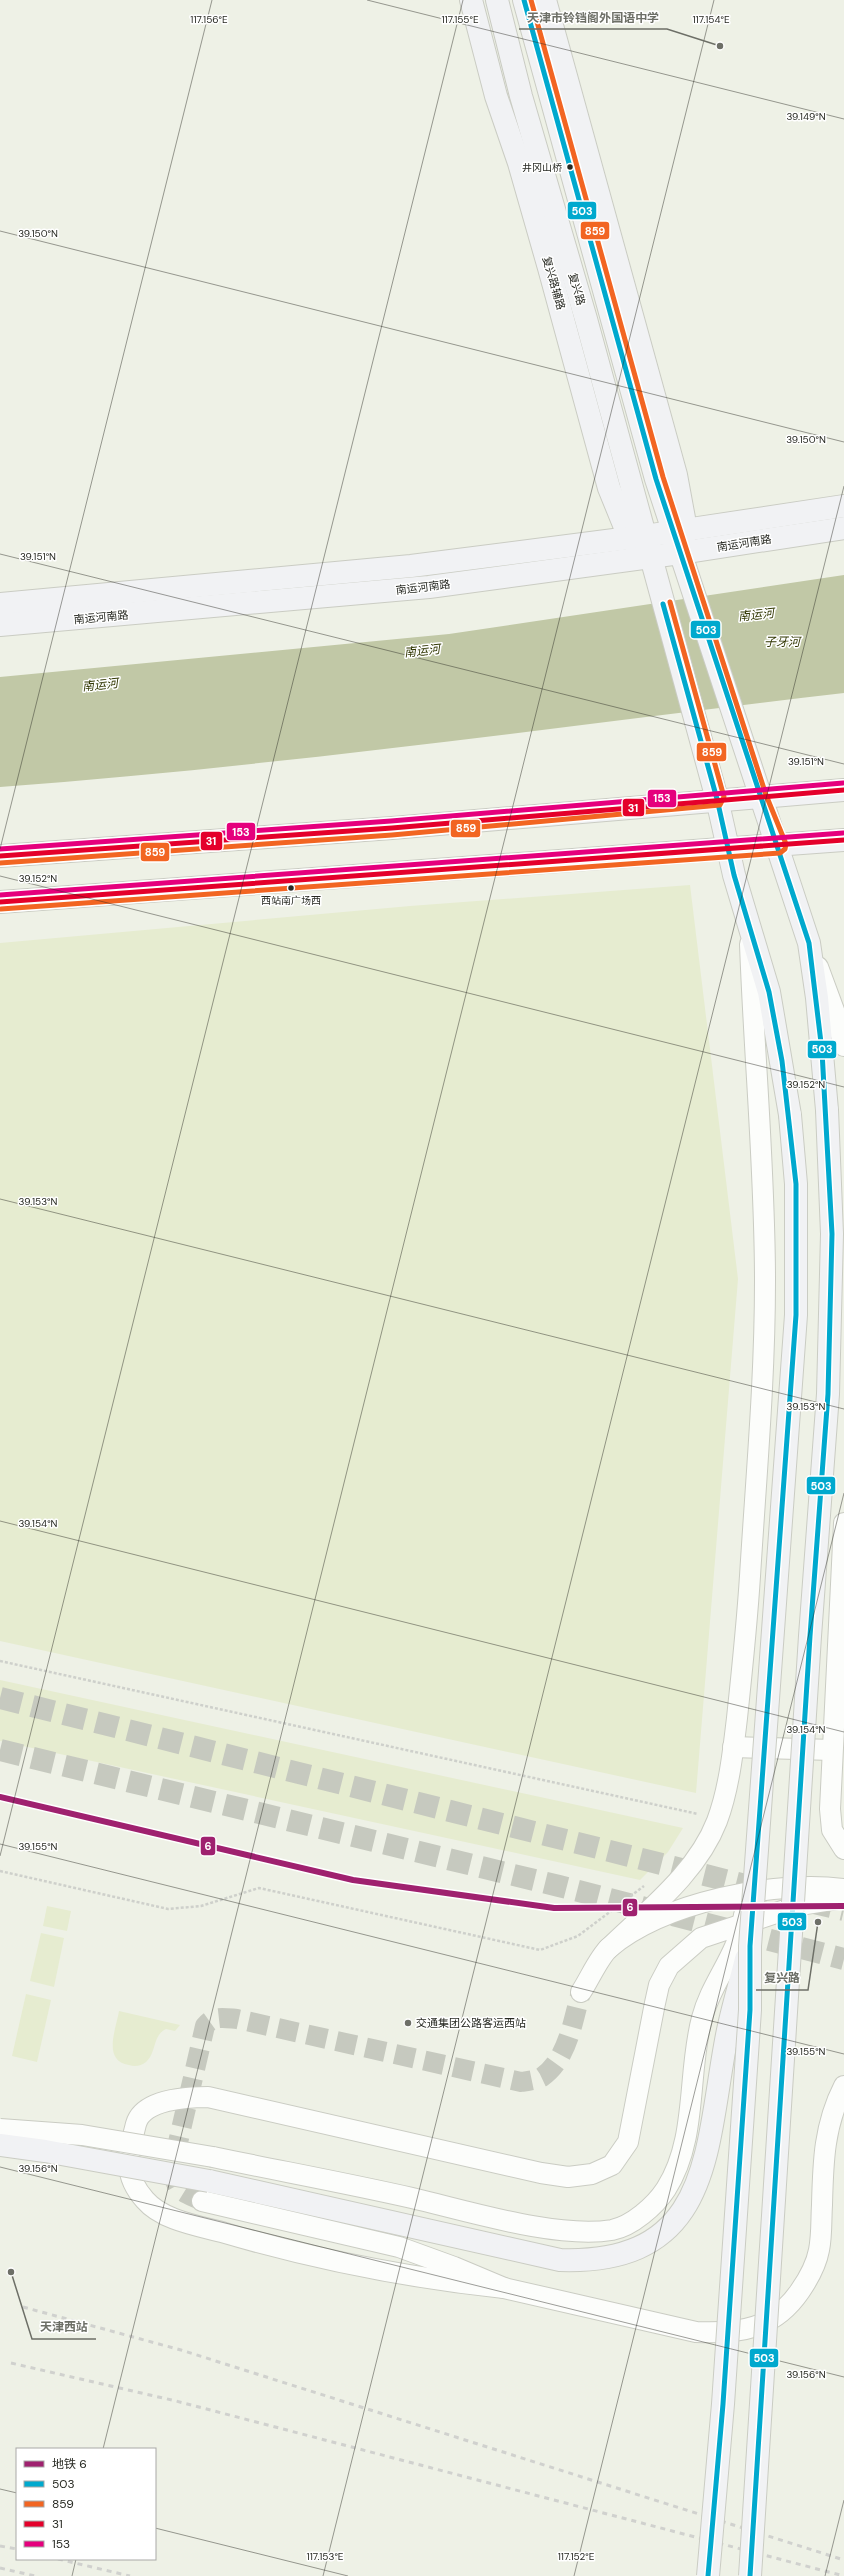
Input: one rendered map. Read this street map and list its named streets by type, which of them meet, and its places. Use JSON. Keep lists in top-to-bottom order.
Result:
{
  "streets": {
    "street": ["复兴路辅路", "复兴路", "南运河南路"]
  },
  "crossings": [
    ["复兴路辅路", "复兴路"],
    ["复兴路辅路", "南运河南路"],
    ["复兴路", "南运河南路"]
  ],
  "water": ["南运河", "子牙河"],
  "places": [
    "天津市铃铛阁外国语中学",
    "井冈山桥",
    "西站南广场西",
    "复兴路",
    "交通集团公路客运西站",
    "天津西站"
  ],
  "lines": [
    "transit line 503",
    "transit line 859",
    "transit line 153",
    "transit line 31",
    "metro line 6"
  ],
  "legend": [
    "地铁 6",
    "503",
    "859",
    "31",
    "153"
  ],
  "coordinates": [
    "117.156°E",
    "117.155°E",
    "117.154°E",
    "39.149°N",
    "39.150°N",
    "39.151°N",
    "39.152°N",
    "39.153°N",
    "39.154°N",
    "39.155°N",
    "39.156°N",
    "117.153°E",
    "117.152°E"
  ]
}
